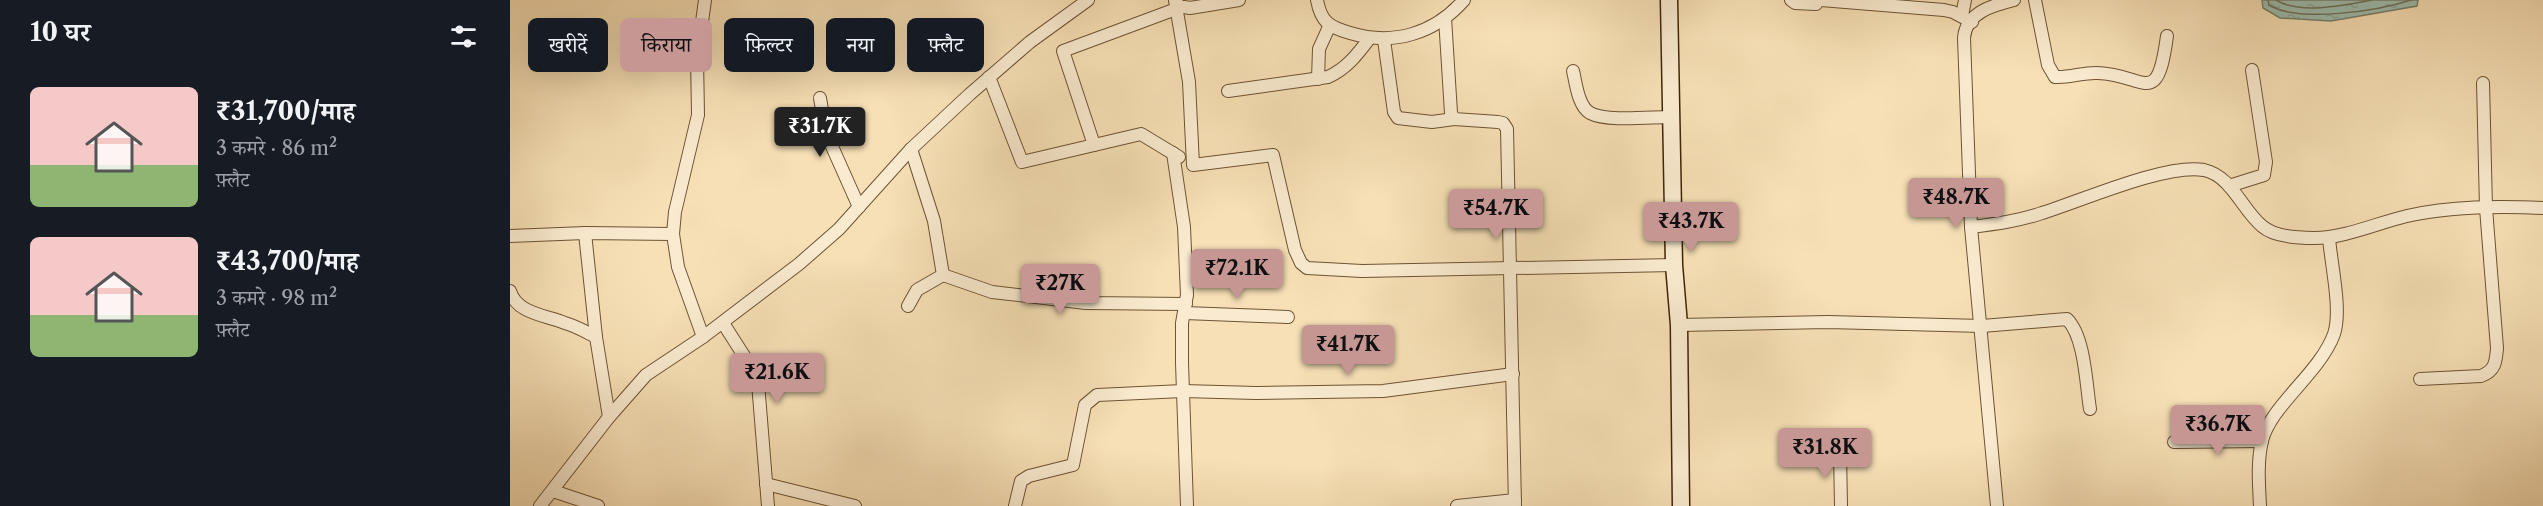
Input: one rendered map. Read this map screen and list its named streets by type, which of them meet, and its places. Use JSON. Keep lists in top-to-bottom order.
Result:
{
  "page": {
    "heading": "10 घर",
    "chip": [
      "खरीदें",
      "किराया",
      "फ़िल्टर",
      "नया",
      "फ़्लैट"
    ],
    "list": [
      {
        "name": "₹31,700/माह",
        "note": "3 कमरे · 86 m² · फ़्लैट"
      },
      {
        "name": "₹43,700/माह",
        "note": "3 कमरे · 98 m² · फ़्लैट"
      }
    ],
    "price": [
      "₹31.7K",
      "₹48.7K",
      "₹54.7K",
      "₹43.7K",
      "₹72.1K",
      "₹27K",
      "₹41.7K",
      "₹21.6K",
      "₹36.7K",
      "₹31.8K"
    ]
  }
}
